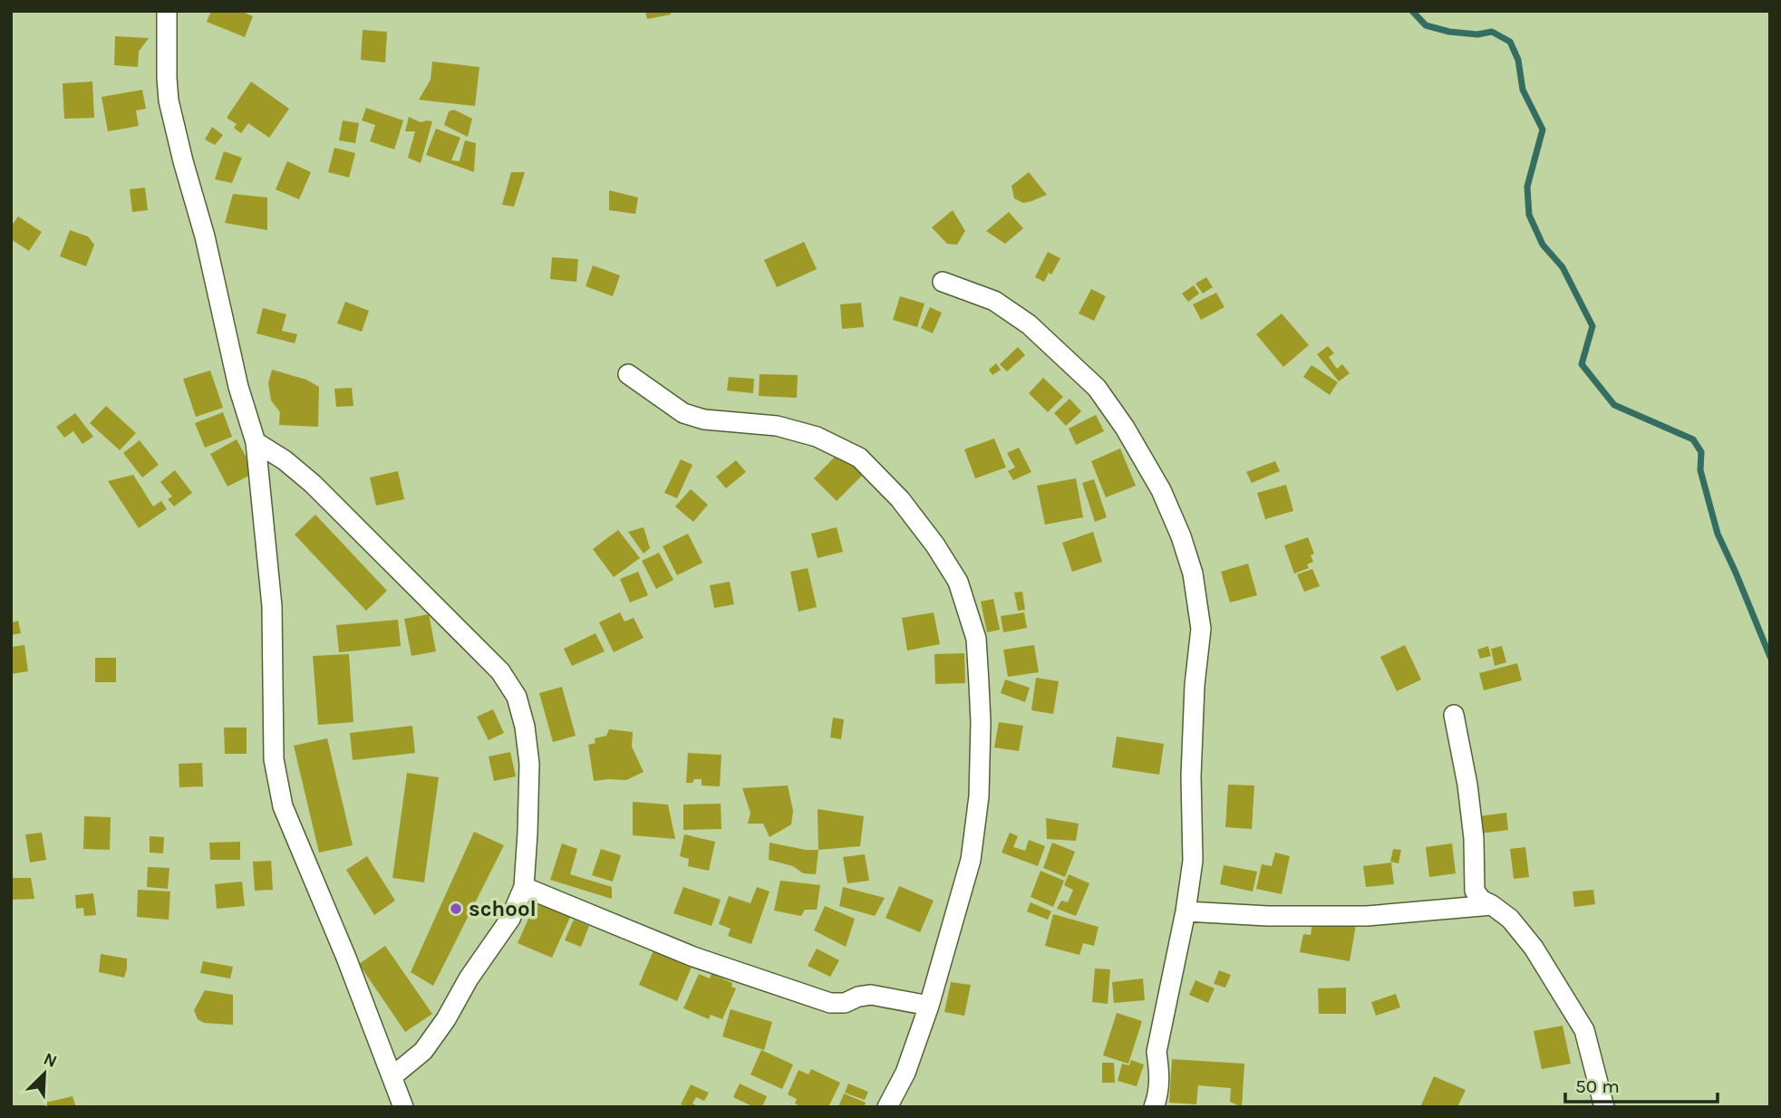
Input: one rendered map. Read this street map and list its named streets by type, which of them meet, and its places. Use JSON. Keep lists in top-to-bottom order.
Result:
{
  "places": ["school"],
  "scale_bar": "50 m",
  "north": "top right"
}
